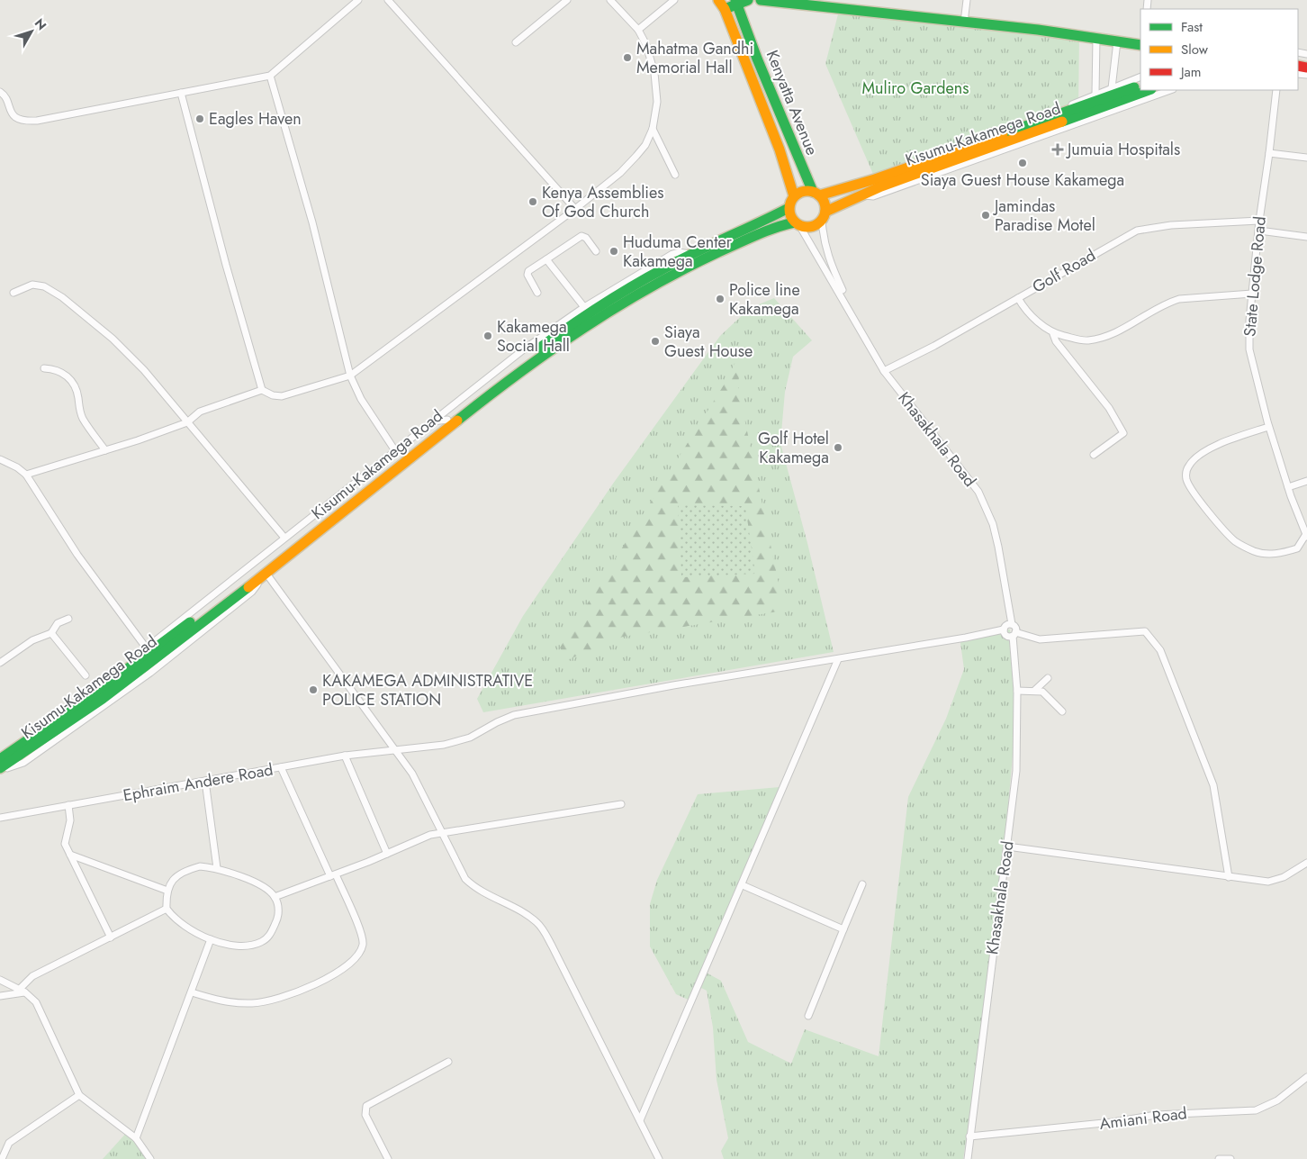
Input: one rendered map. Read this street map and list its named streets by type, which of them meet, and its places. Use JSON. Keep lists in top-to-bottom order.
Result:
{
  "streets": {
    "main road": ["Kenyatta Avenue", "Kisumu-Kakamega Road"],
    "street": [
      "Golf Road",
      "State Lodge Road",
      "Khasakhala Road",
      "Ephraim Andere Road",
      "Amiani Road"
    ]
  },
  "crossings": [
    ["Kenyatta Avenue", "Kisumu-Kakamega Road"],
    ["Golf Road", "State Lodge Road"],
    ["Golf Road", "Khasakhala Road"],
    ["Khasakhala Road", "Ephraim Andere Road"],
    ["Khasakhala Road", "Amiani Road"]
  ],
  "parks": ["Muliro Gardens"],
  "places": {
    "other": [
      "Mahatma Gandhi Memorial Hall",
      "Eagles Haven",
      "Siaya Guest House Kakamega",
      "Kenya Assemblies Of God Church",
      "Jamindas Paradise Motel",
      "Huduma Center Kakamega",
      "Police line Kakamega",
      "Kakamega Social Hall",
      "Siaya Guest House",
      "Golf Hotel Kakamega",
      "KAKAMEGA ADMINISTRATIVE POLICE STATION"
    ],
    "health": ["Jumuia Hospitals"]
  },
  "legend": ["Fast", "Slow", "Jam"],
  "north": "top right"
}
